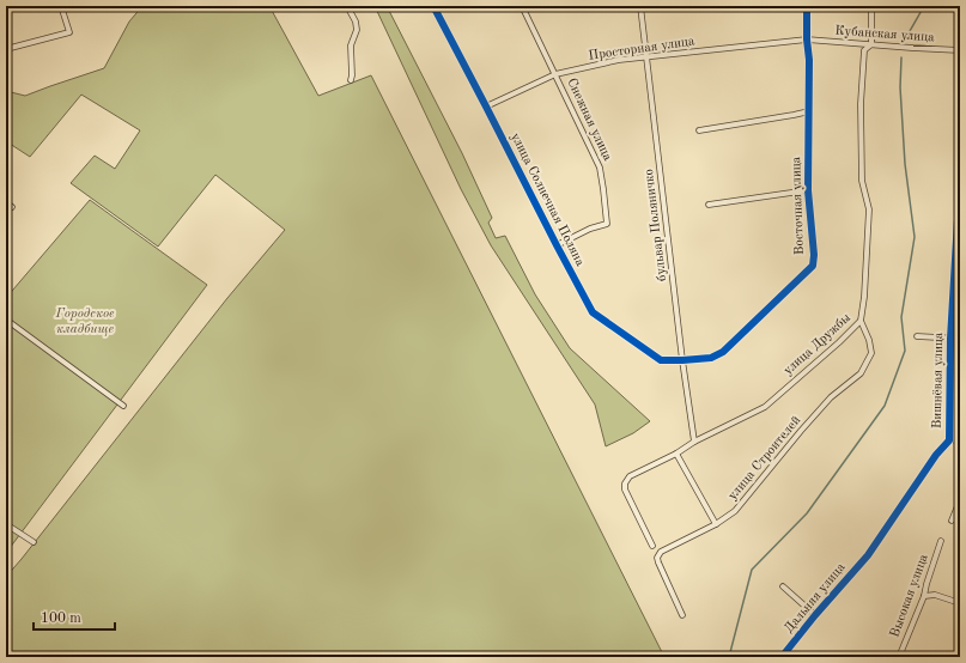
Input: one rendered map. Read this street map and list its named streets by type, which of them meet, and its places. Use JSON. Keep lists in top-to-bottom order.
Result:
{
  "streets": {
    "street": [
      "Кубанская улица",
      "Просторная улица",
      "Снежная улица",
      "улица Солнечная Поляна",
      "Восточная улица",
      "бульвар Поляничко",
      "улица Дружбы",
      "Вишнёвая улица",
      "улица Строителей",
      "Высокая улица",
      "Дальняя улица"
    ]
  },
  "crossings": [
    ["Кубанская улица", "Просторная улица"],
    ["Кубанская улица", "Восточная улица"],
    ["Кубанская улица", "улица Дружбы"],
    ["Просторная улица", "Снежная улица"],
    ["Просторная улица", "улица Солнечная Поляна"],
    ["Просторная улица", "Восточная улица"],
    ["Просторная улица", "бульвар Поляничко"],
    ["Снежная улица", "улица Солнечная Поляна"],
    ["улица Солнечная Поляна", "Восточная улица"],
    ["улица Солнечная Поляна", "бульвар Поляничко"],
    ["Восточная улица", "бульвар Поляничко"],
    ["бульвар Поляничко", "улица Дружбы"],
    ["улица Дружбы", "улица Строителей"],
    ["Вишнёвая улица", "Дальняя улица"]
  ],
  "parks": ["Городское кладбище"],
  "scale_bar": "100 m"
}
